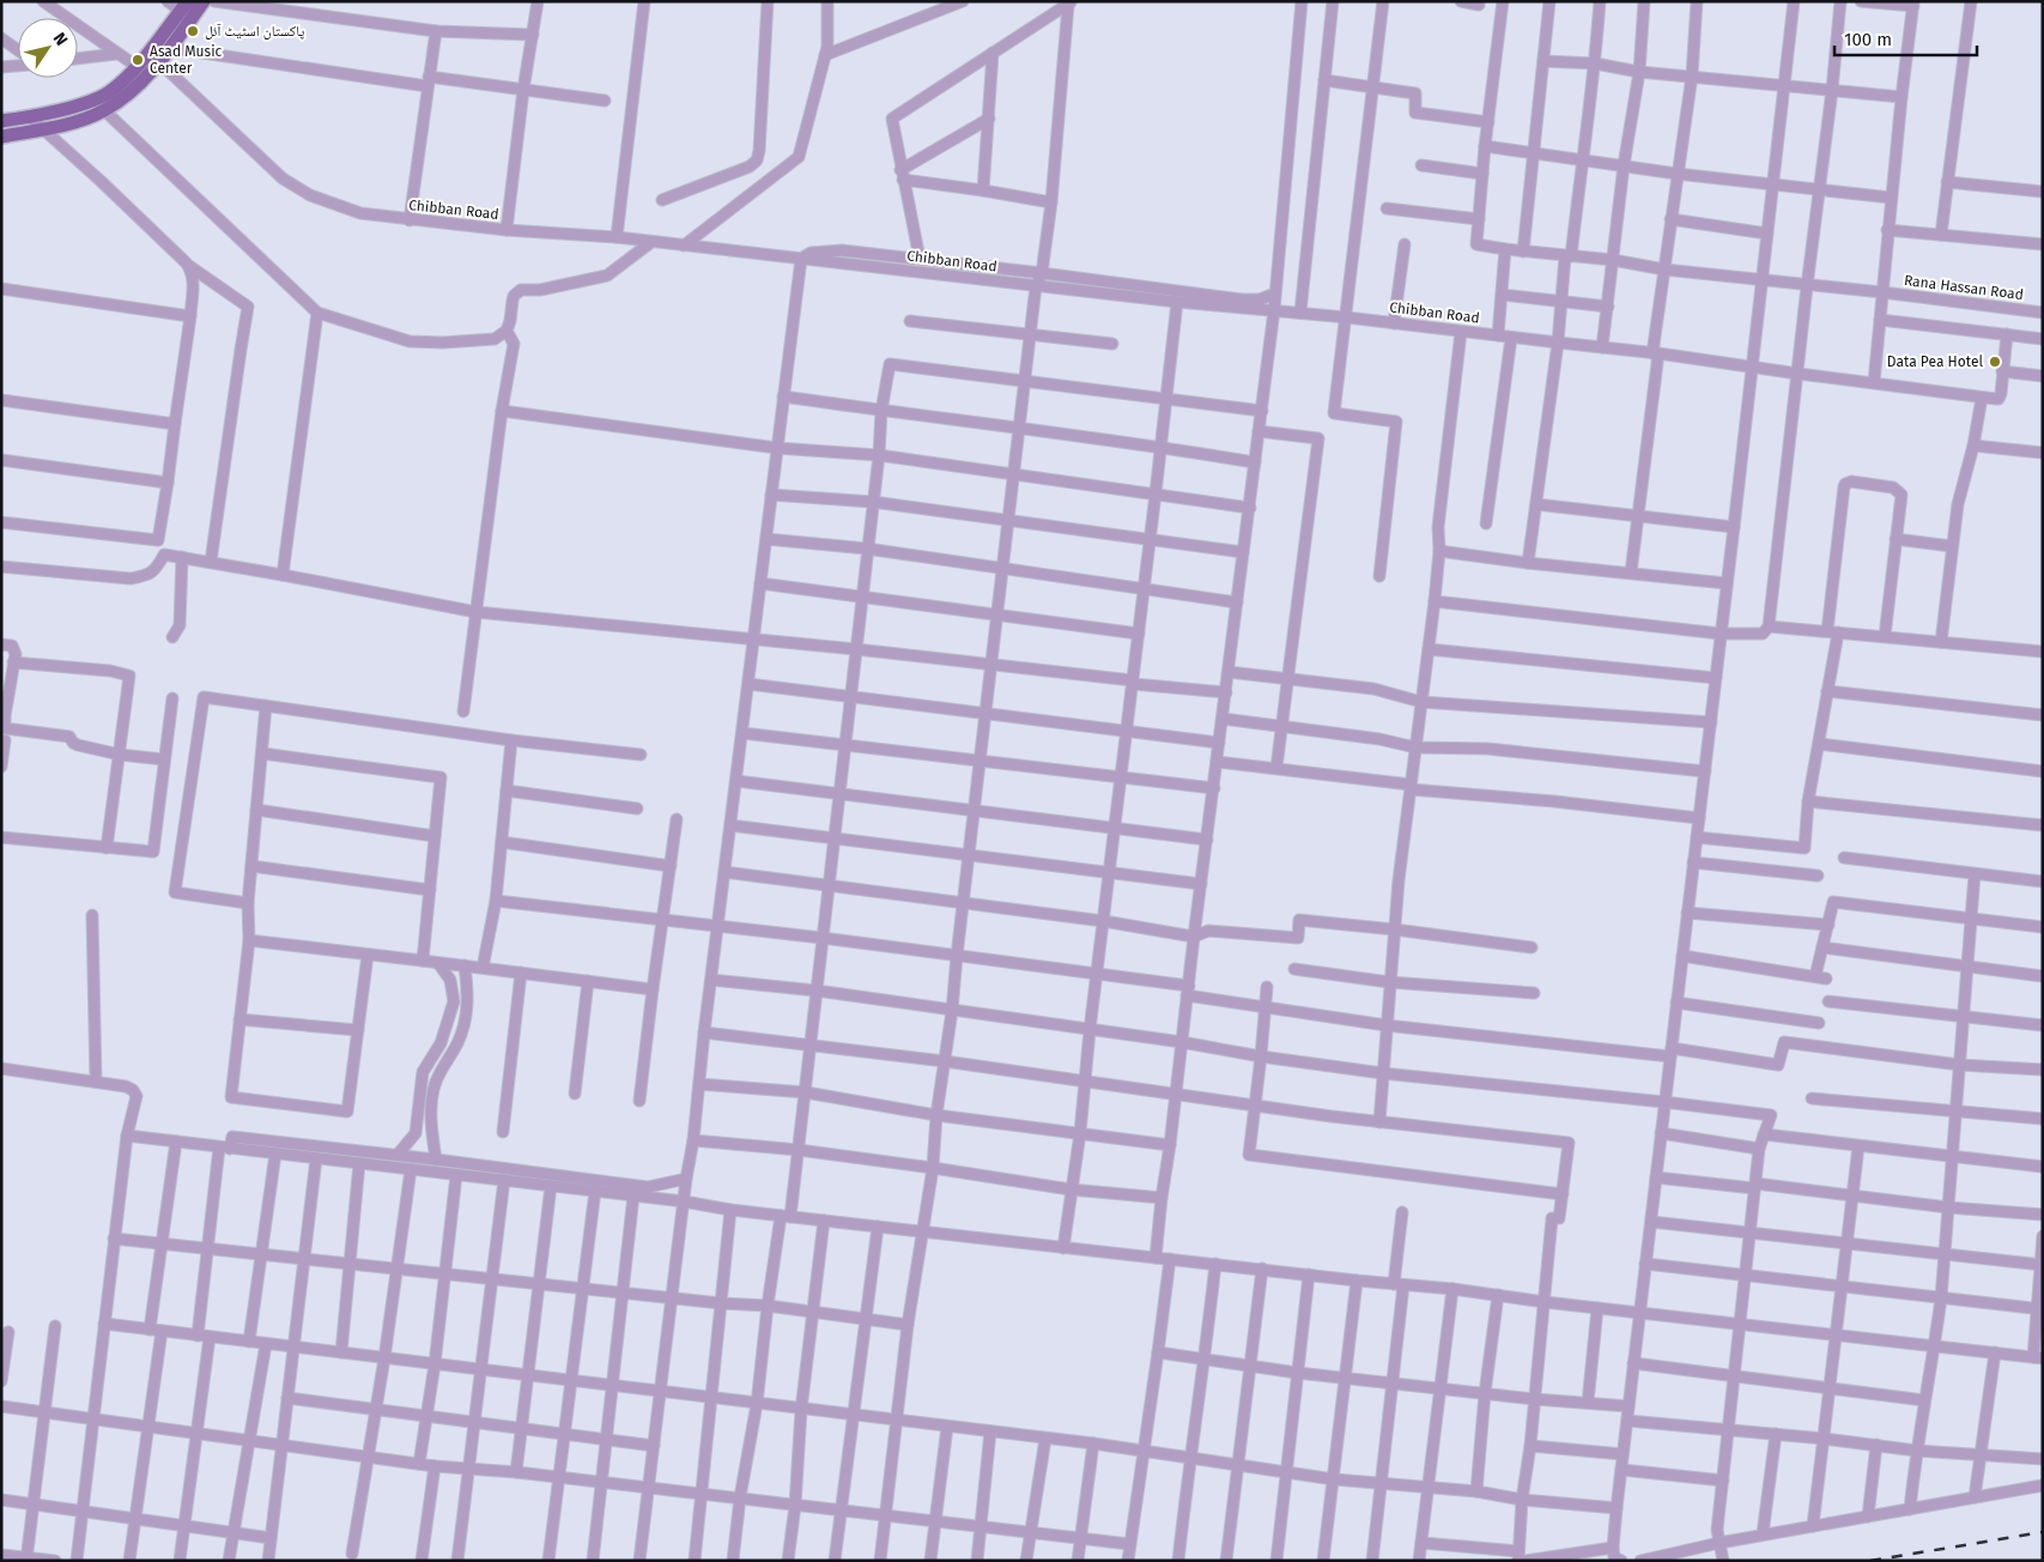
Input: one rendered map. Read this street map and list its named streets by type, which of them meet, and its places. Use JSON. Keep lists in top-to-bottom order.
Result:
{
  "streets": {
    "street": ["Chibban Road", "Rana Hassan Road"]
  },
  "places": ["پاکستان اسٹیٹ آئل", "Asad Music Center", "Data Pea Hotel"],
  "scale_bar": "100 m",
  "north": "top right"
}
